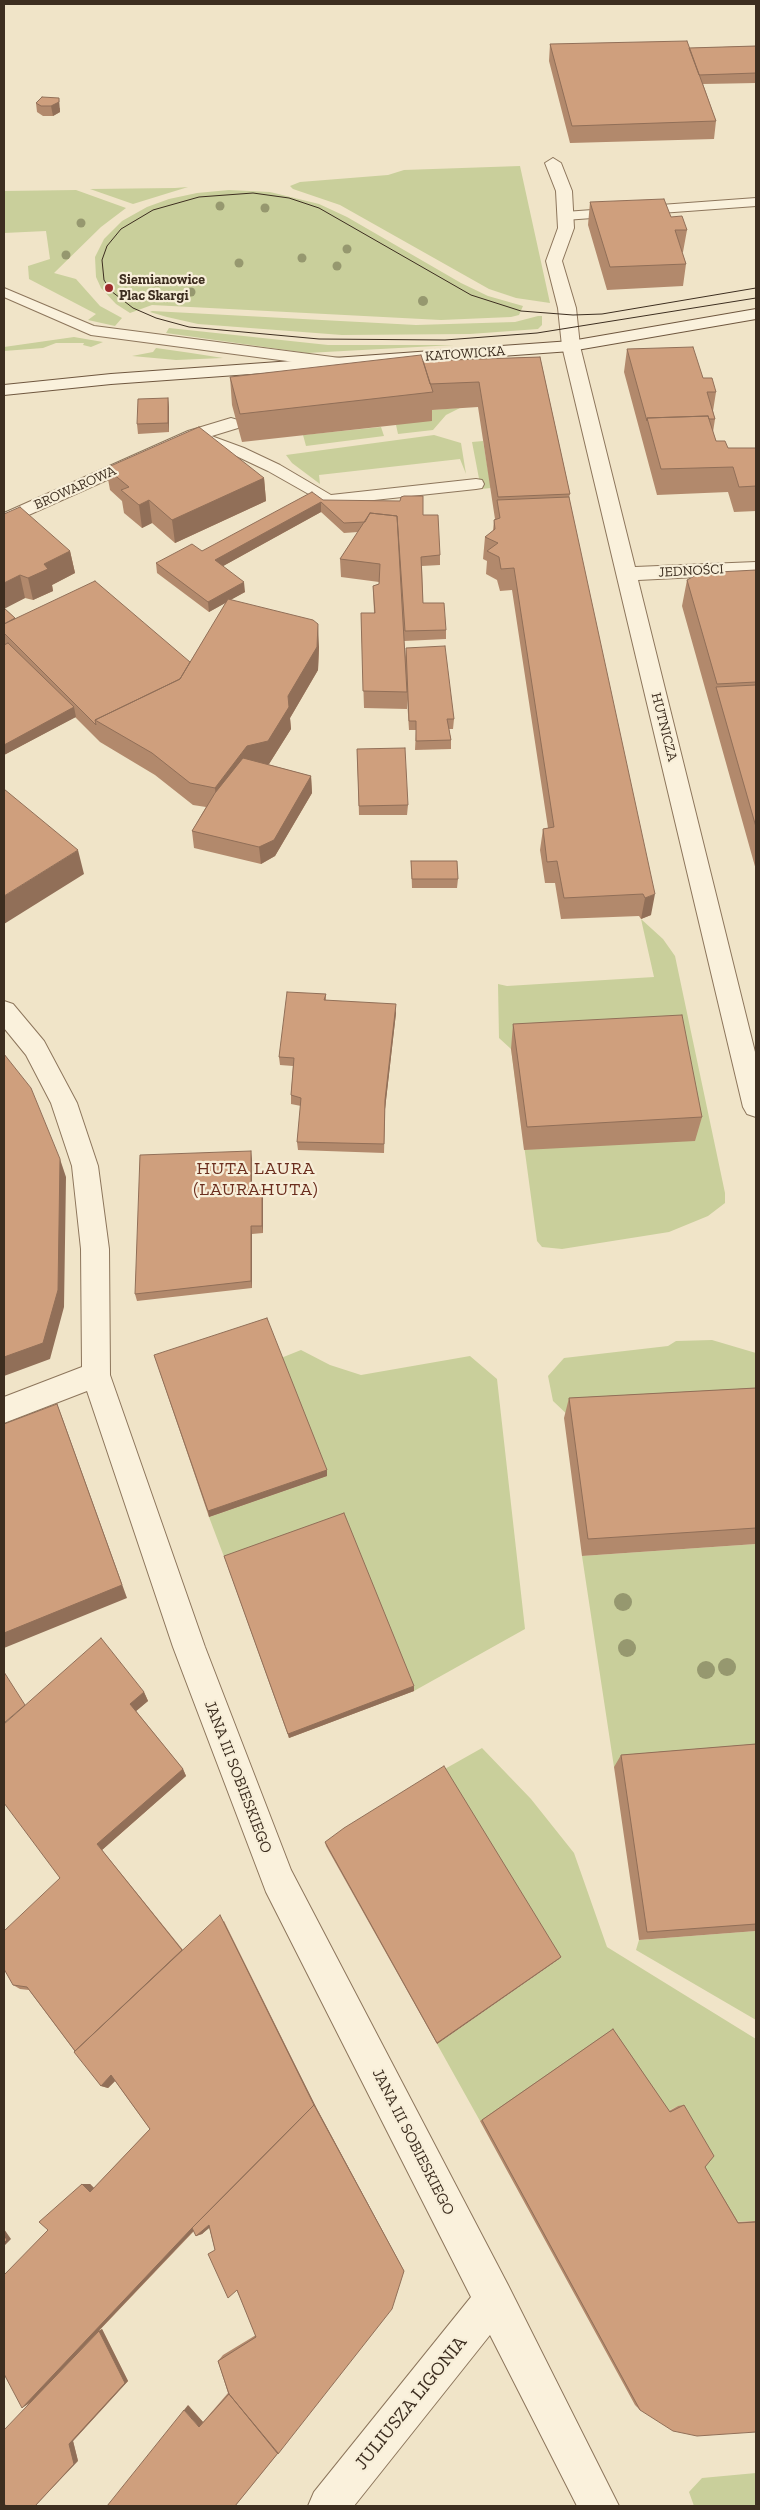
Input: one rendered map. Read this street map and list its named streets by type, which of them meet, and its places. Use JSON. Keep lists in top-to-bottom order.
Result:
{
  "streets": {
    "street": [
      "KATOWICKA",
      "BROWAROWA",
      "JEDNOŚCI",
      "HUTNICZA",
      "JANA III SOBIESKIEGO",
      "JULIUSZA LIGONIA"
    ]
  },
  "crossings": [
    ["KATOWICKA", "HUTNICZA"],
    ["JEDNOŚCI", "HUTNICZA"],
    ["JANA III SOBIESKIEGO", "JULIUSZA LIGONIA"]
  ],
  "districts": ["HUTA LAURA (LAURAHUTA)"],
  "places": ["Siemianowice Plac Skargi"]
}
